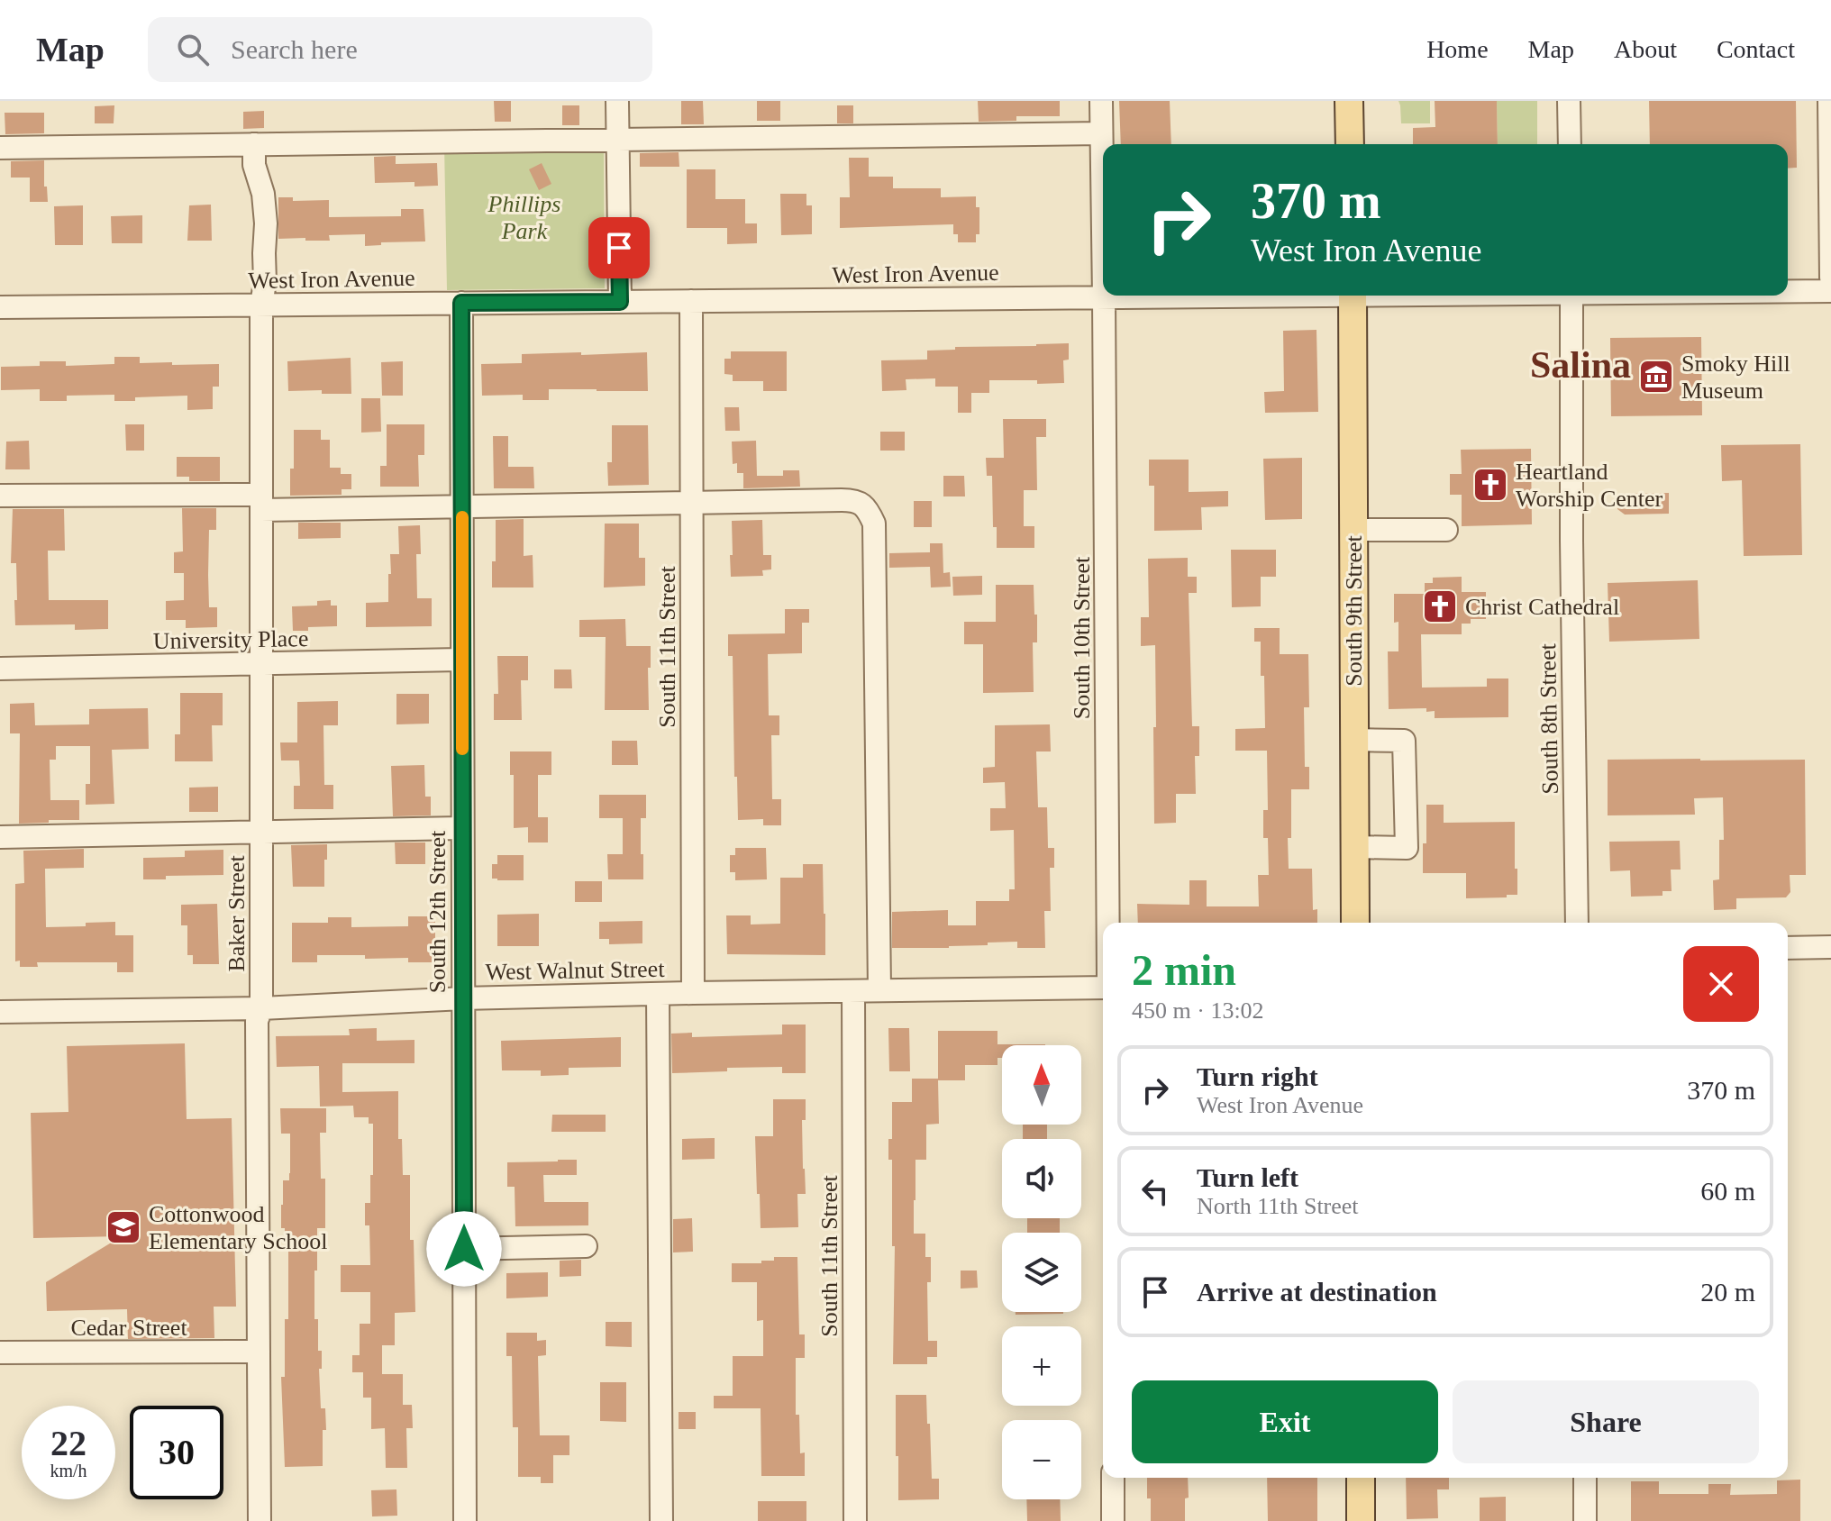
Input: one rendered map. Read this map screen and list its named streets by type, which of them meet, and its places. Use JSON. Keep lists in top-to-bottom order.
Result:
{
  "streets": {
    "main road": ["South 9th Street"],
    "street": [
      "West Iron Avenue",
      "South 10th Street",
      "University Place",
      "South 11th Street",
      "South 8th Street",
      "South 12th Street",
      "Baker Street",
      "West Walnut Street",
      "Cedar Street"
    ]
  },
  "crossings": [
    ["West Iron Avenue", "South 10th Street"],
    ["West Iron Avenue", "South 11th Street"],
    ["West Iron Avenue", "South 12th Street"],
    ["West Iron Avenue", "Baker Street"],
    ["University Place", "South 12th Street"],
    ["University Place", "Baker Street"],
    ["South 11th Street", "West Walnut Street"],
    ["South 12th Street", "West Walnut Street"],
    ["Baker Street", "West Walnut Street"],
    ["Baker Street", "Cedar Street"]
  ],
  "districts": ["Salina"],
  "parks": ["Phillips Park"],
  "places": {
    "museum": ["Smoky Hill Museum"],
    "church": ["Heartland Worship Center", "Christ Cathedral"],
    "school or university": ["Cottonwood Elementary School"]
  },
  "north": "top",
  "page": {
    "header": "Map",
    "search": "Search here",
    "nav": [
      "Home",
      "Map",
      "About",
      "Contact"
    ],
    "turn": ["370 m", "West Iron Avenue"],
    "heading": ["2 min", "450 m · 13:02"],
    "map_buttons": ["+", "−"],
    "list": [
      {
        "name": "Turn right",
        "note": "West Iron Avenue",
        "value": "370 m"
      },
      {
        "name": "Turn left",
        "note": "North 11th Street",
        "value": "60 m"
      },
      {
        "name": "Arrive at destination",
        "value": "20 m"
      }
    ],
    "buttons": ["Exit", "Share"],
    "speed": "22 km/h",
    "limit": "30"
  }
}
